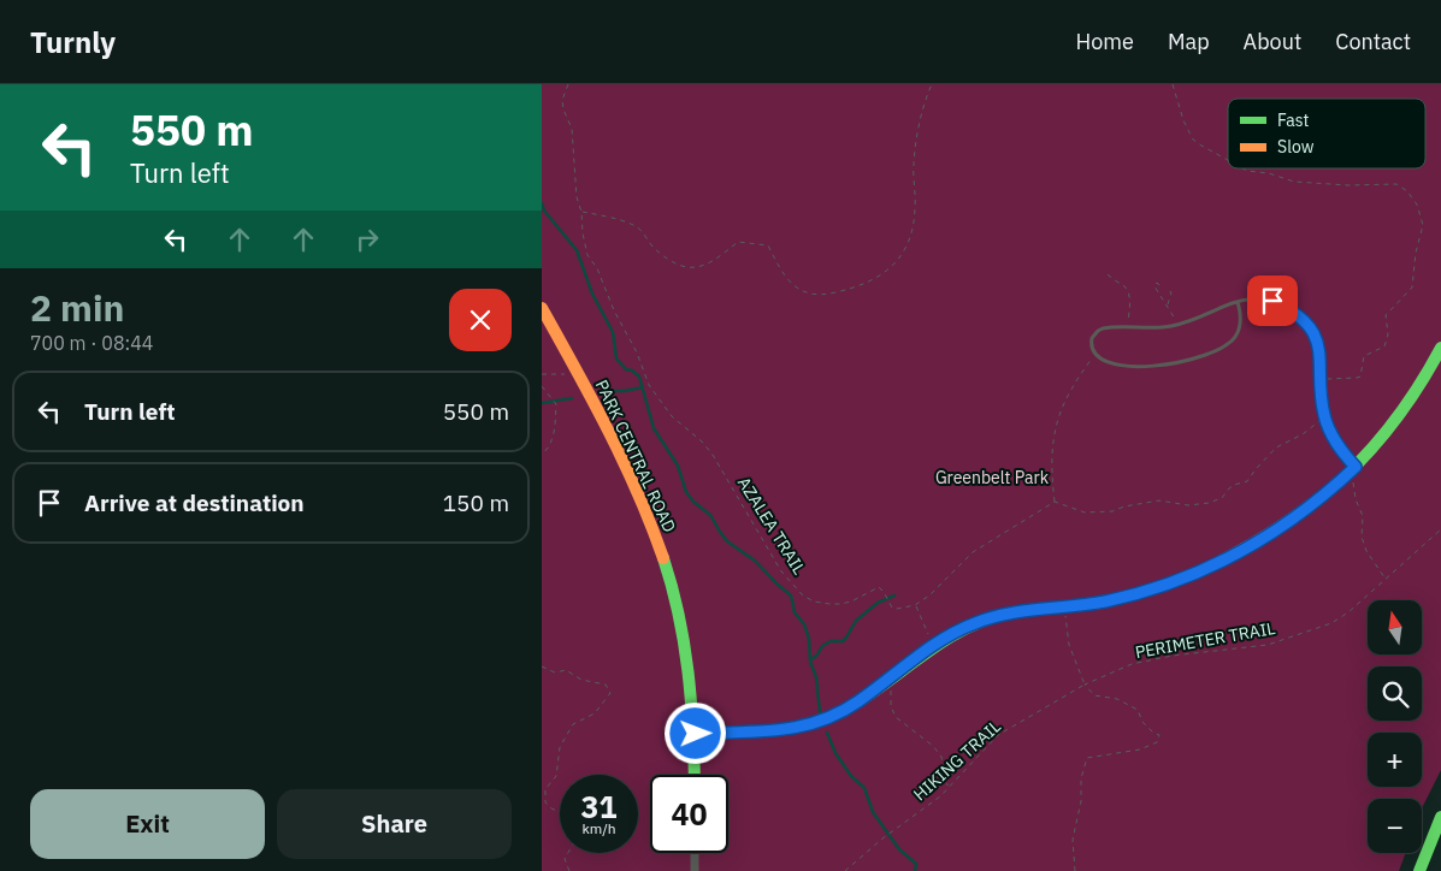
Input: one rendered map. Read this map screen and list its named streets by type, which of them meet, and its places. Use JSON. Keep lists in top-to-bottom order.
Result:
{
  "streets": {
    "main road": ["PARK CENTRAL ROAD"],
    "path": ["AZALEA TRAIL", "PERIMETER TRAIL", "HIKING TRAIL"]
  },
  "crossings": [
    ["PERIMETER TRAIL", "HIKING TRAIL"]
  ],
  "parks": ["Greenbelt Park"],
  "legend": ["Fast", "Slow"],
  "north": "top",
  "page": {
    "header": "Turnly",
    "nav": [
      "Home",
      "Map",
      "About",
      "Contact"
    ],
    "turn": ["550 m", "Turn left"],
    "heading": ["2 min", "700 m · 08:44"],
    "list": [
      {
        "name": "Turn left",
        "value": "550 m"
      },
      {
        "name": "Arrive at destination",
        "value": "150 m"
      }
    ],
    "map_buttons": ["+", "−"],
    "speed": "31 km/h",
    "limit": "40",
    "buttons": ["Exit", "Share"]
  }
}
